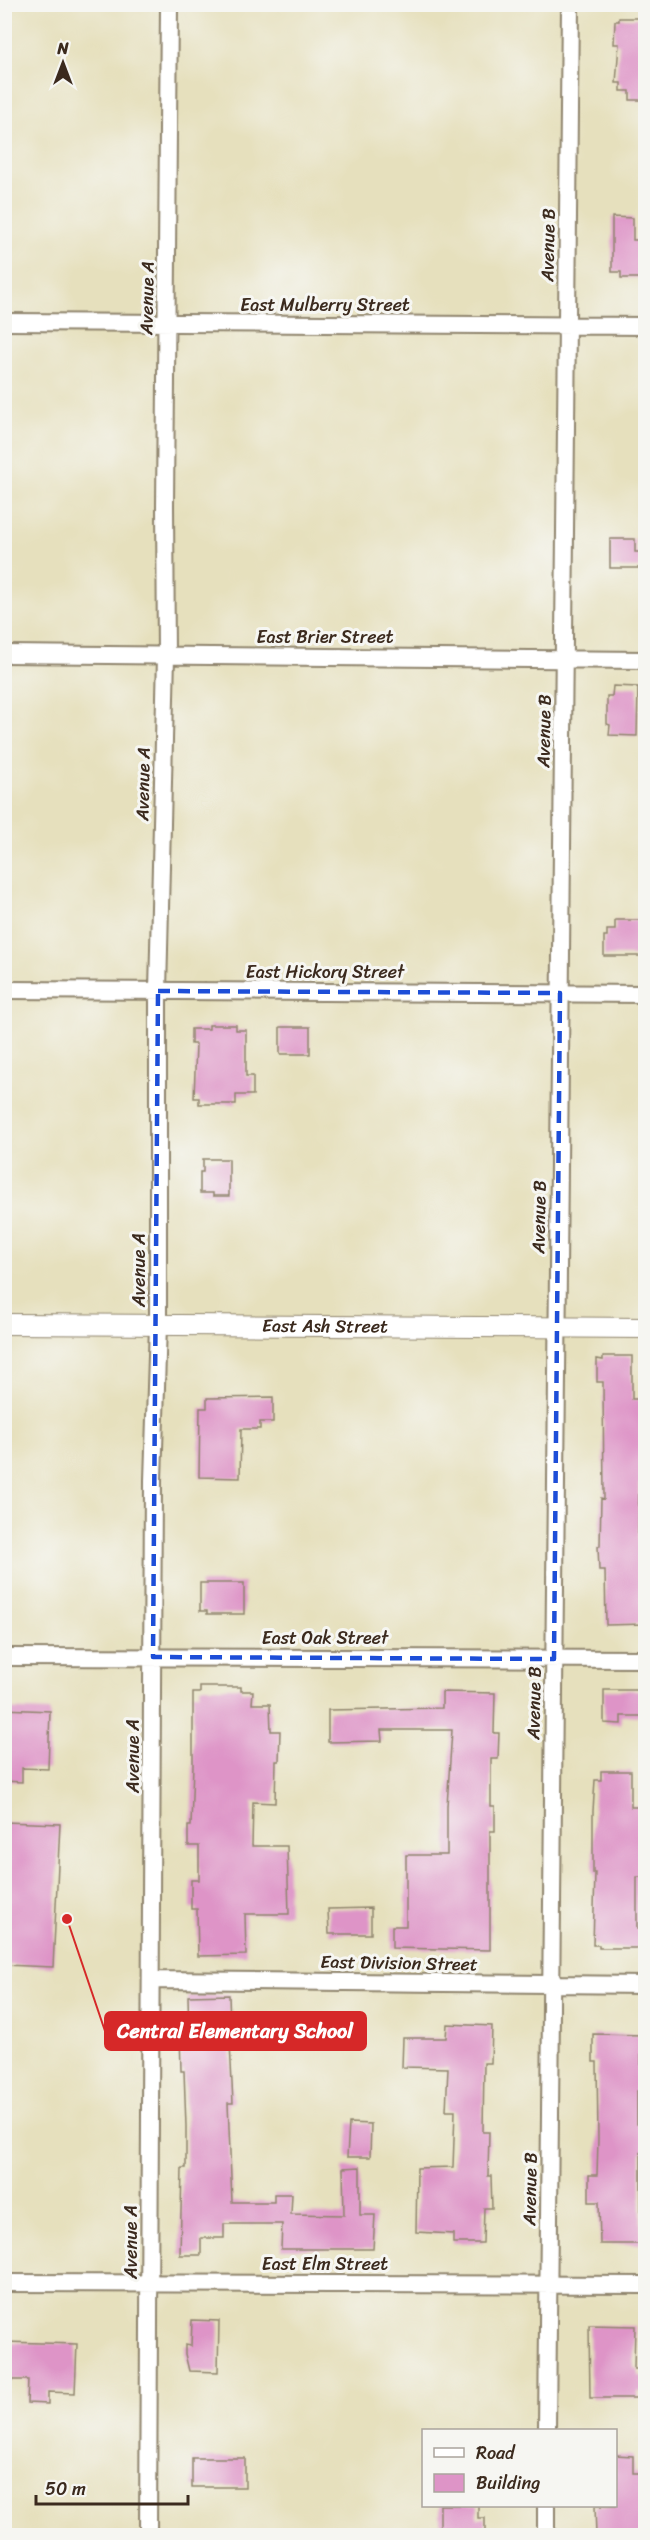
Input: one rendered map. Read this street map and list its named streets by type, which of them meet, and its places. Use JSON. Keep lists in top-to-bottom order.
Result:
{
  "streets": {
    "street": [
      "Avenue B",
      "Avenue A",
      "East Mulberry Street",
      "East Brier Street",
      "East Hickory Street",
      "East Ash Street",
      "East Oak Street",
      "East Division Street",
      "East Elm Street"
    ]
  },
  "crossings": [
    ["Avenue B", "East Mulberry Street"],
    ["Avenue B", "East Brier Street"],
    ["Avenue B", "East Hickory Street"],
    ["Avenue B", "East Ash Street"],
    ["Avenue B", "East Oak Street"],
    ["Avenue B", "East Division Street"],
    ["Avenue B", "East Elm Street"],
    ["Avenue A", "East Mulberry Street"],
    ["Avenue A", "East Brier Street"],
    ["Avenue A", "East Hickory Street"],
    ["Avenue A", "East Ash Street"],
    ["Avenue A", "East Oak Street"],
    ["Avenue A", "East Division Street"],
    ["Avenue A", "East Elm Street"]
  ],
  "places": ["Central Elementary School"],
  "legend": ["Road", "Building"],
  "scale_bar": "50 m",
  "north": "top"
}
